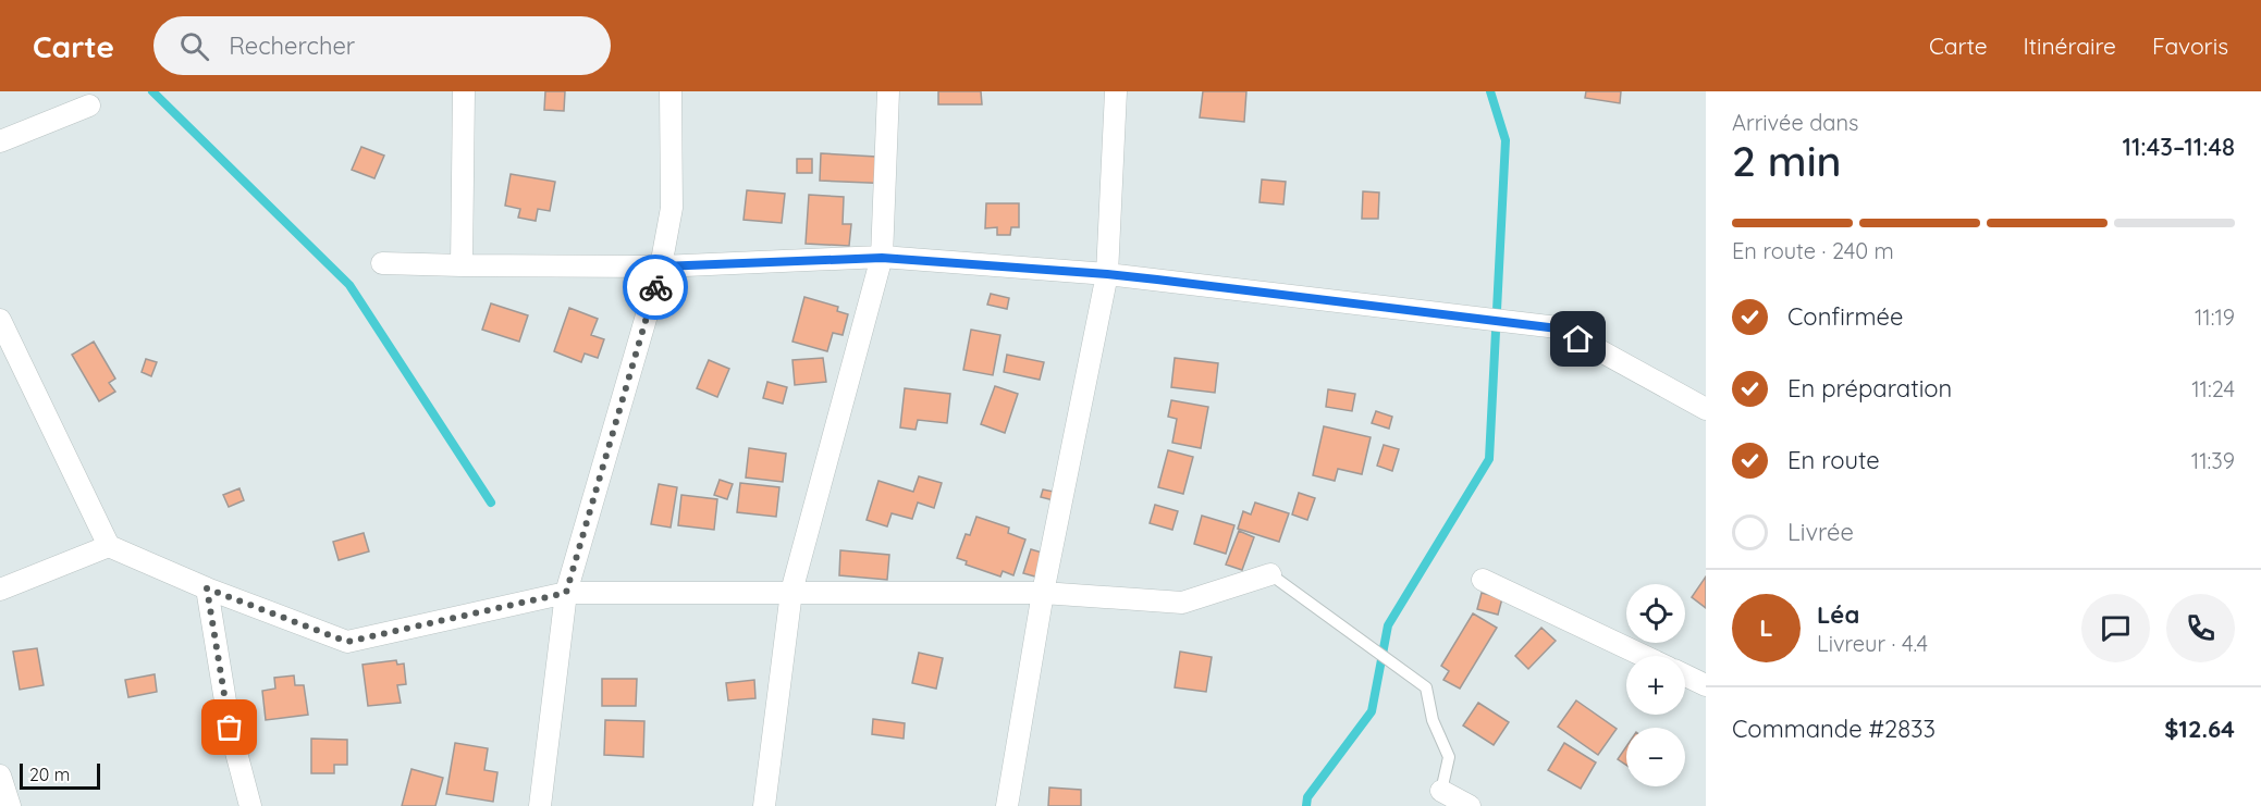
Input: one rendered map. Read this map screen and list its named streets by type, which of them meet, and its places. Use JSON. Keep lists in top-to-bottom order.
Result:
{
  "scale_bar": "20 m",
  "page": {
    "header": "Carte",
    "search": "Rechercher",
    "nav": ["Carte", "Itinéraire", "Favoris"],
    "heading": ["2 min", "Arrivée dans", "11:43–11:48"],
    "panel": [
      "Léa",
      "Livreur · 4.4",
      "Commande #2833",
      "$12.64"
    ],
    "bar": "En route · 240 m",
    "list": [
      ["Confirmée", "11:19"],
      ["En préparation", "11:24"],
      ["En route", "11:39"],
      "Livrée"
    ],
    "map_buttons": ["+", "−"],
    "round": "L",
    "scale": "20 m"
  }
}
